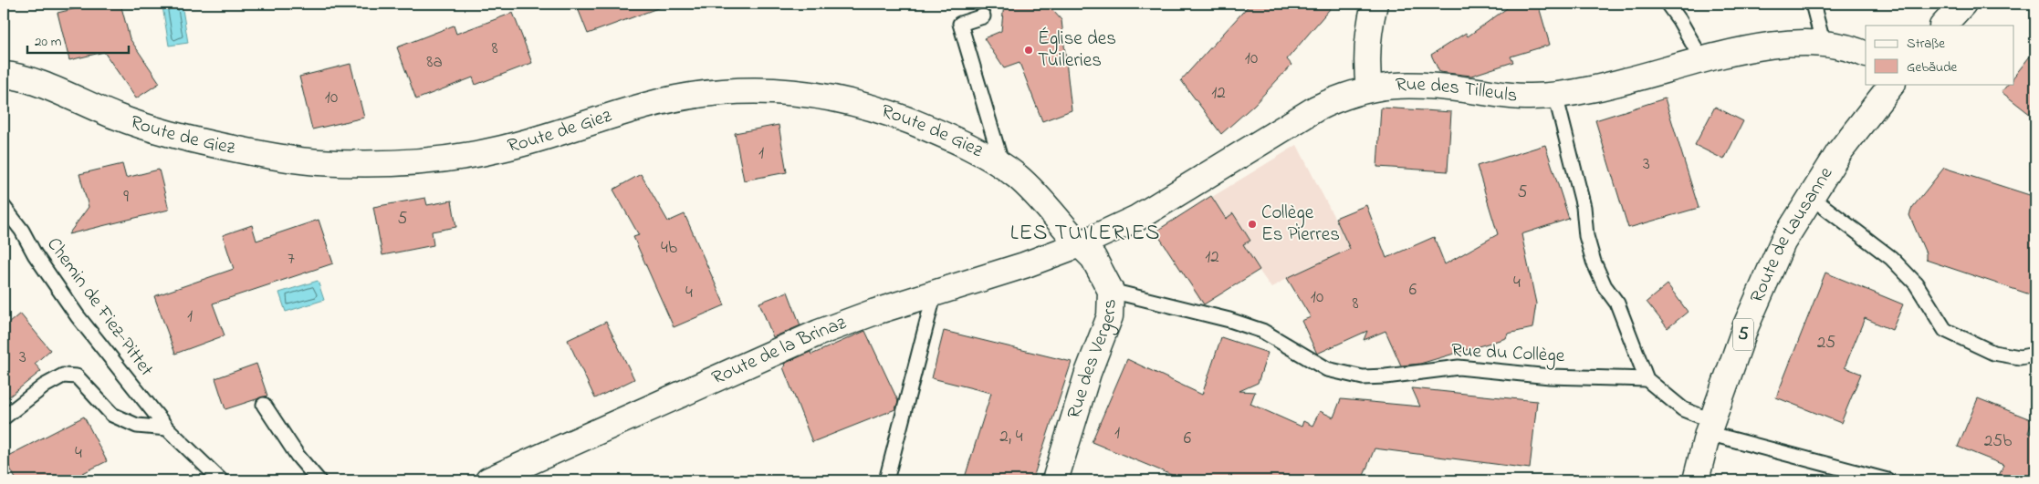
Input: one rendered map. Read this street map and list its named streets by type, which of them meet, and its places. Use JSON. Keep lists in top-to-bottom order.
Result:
{
  "streets": {
    "street": [
      "Rue des Tilleuls",
      "Route de Giez",
      "Route de Lausanne",
      "5",
      "Route de la Brinaz",
      "Rue des Vergers"
    ],
    "lane": ["Chemin de Fiez-Pittet", "Rue du Collège"]
  },
  "crossings": [
    ["Rue des Tilleuls", "Route de Giez"],
    ["Rue des Tilleuls", "Route de la Brinaz"],
    ["Rue des Tilleuls", "Rue des Vergers"],
    ["Route de Giez", "Route de la Brinaz"],
    ["Route de Giez", "Rue des Vergers"],
    ["Route de la Brinaz", "Rue des Vergers"],
    ["Rue du Collège", "Rue des Vergers"]
  ],
  "districts": ["LES TUILERIES"],
  "places": ["Église des Tuileries", "Collège Es Pierres"],
  "house_numbers": [
    "8",
    "10",
    "8a",
    "12",
    "10",
    "1",
    "3",
    "5",
    "9",
    "5",
    "4b",
    "12",
    "7",
    "4",
    "6",
    "4",
    "10",
    "8",
    "1",
    "25",
    "3",
    "1",
    "2, 4",
    "6",
    "25b",
    "4"
  ],
  "legend": ["Straße", "Gebäude"],
  "scale_bar": "20 m"
}
